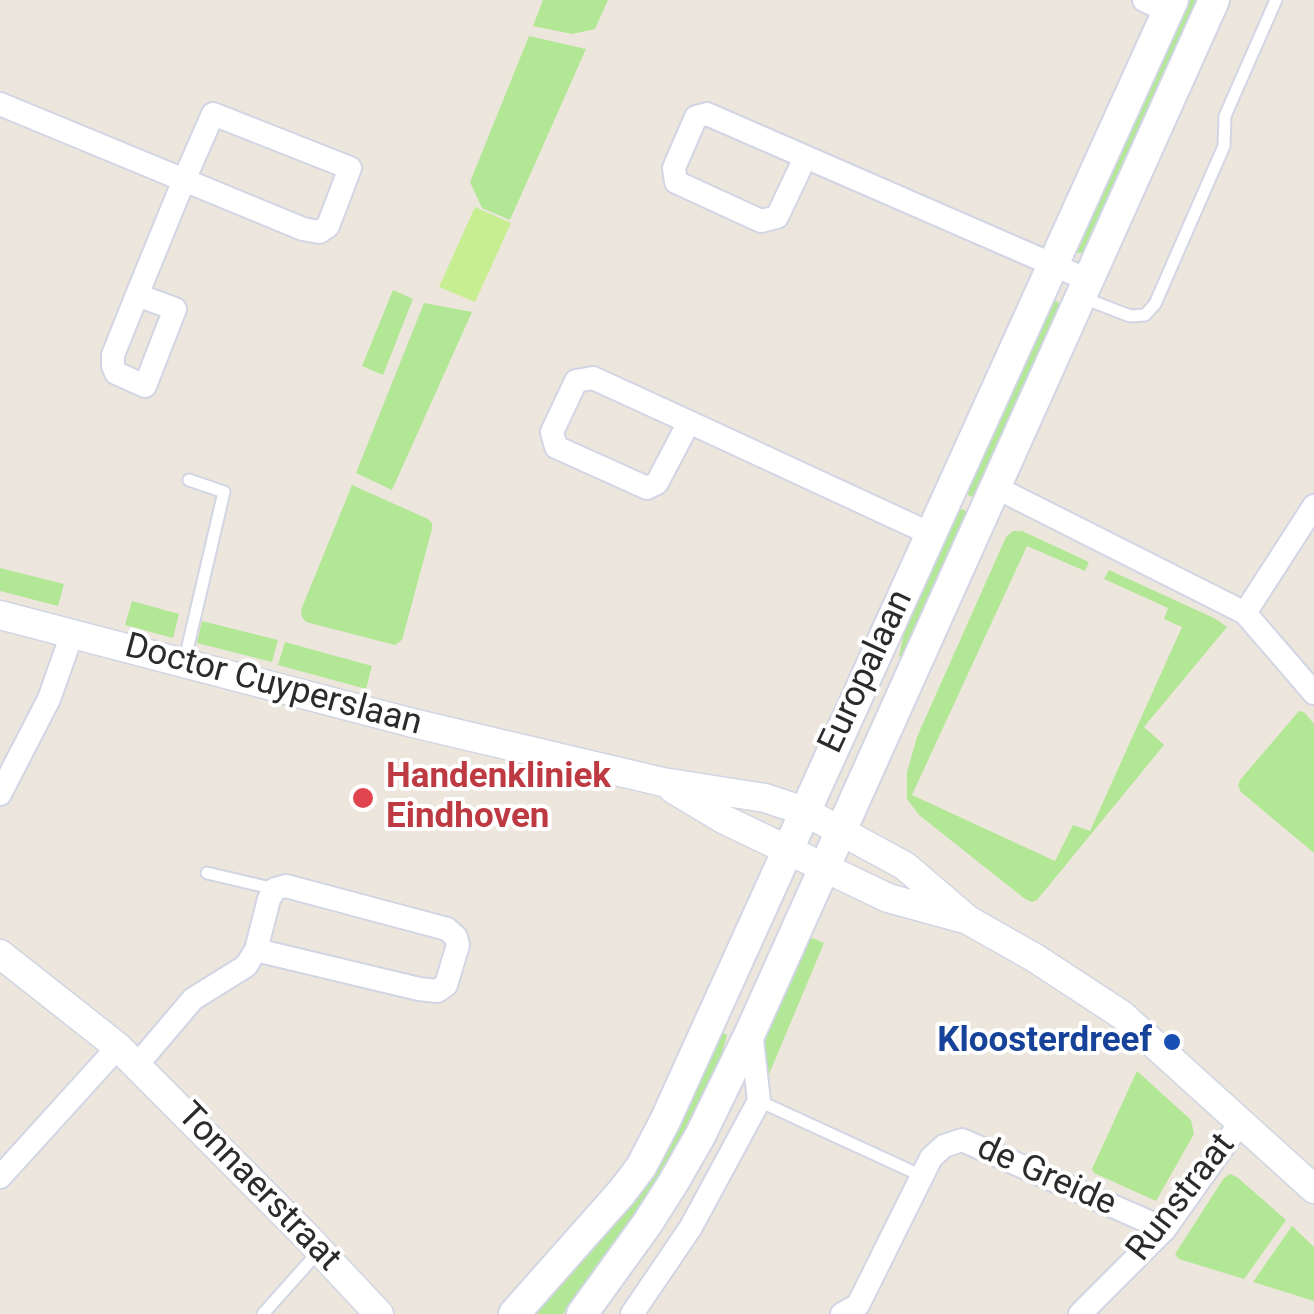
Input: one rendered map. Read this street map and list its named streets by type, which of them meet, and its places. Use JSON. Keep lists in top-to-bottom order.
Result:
{
  "streets": {
    "main road": ["Europalaan"],
    "street": [
      "Doctor Cuyperslaan",
      "de Greide",
      "Tonnaerstraat",
      "Runstraat"
    ]
  },
  "crossings": [
    ["Europalaan", "Doctor Cuyperslaan"],
    ["de Greide", "Runstraat"]
  ],
  "places": ["Handenkliniek Eindhoven", "Kloosterdreef"]
}
